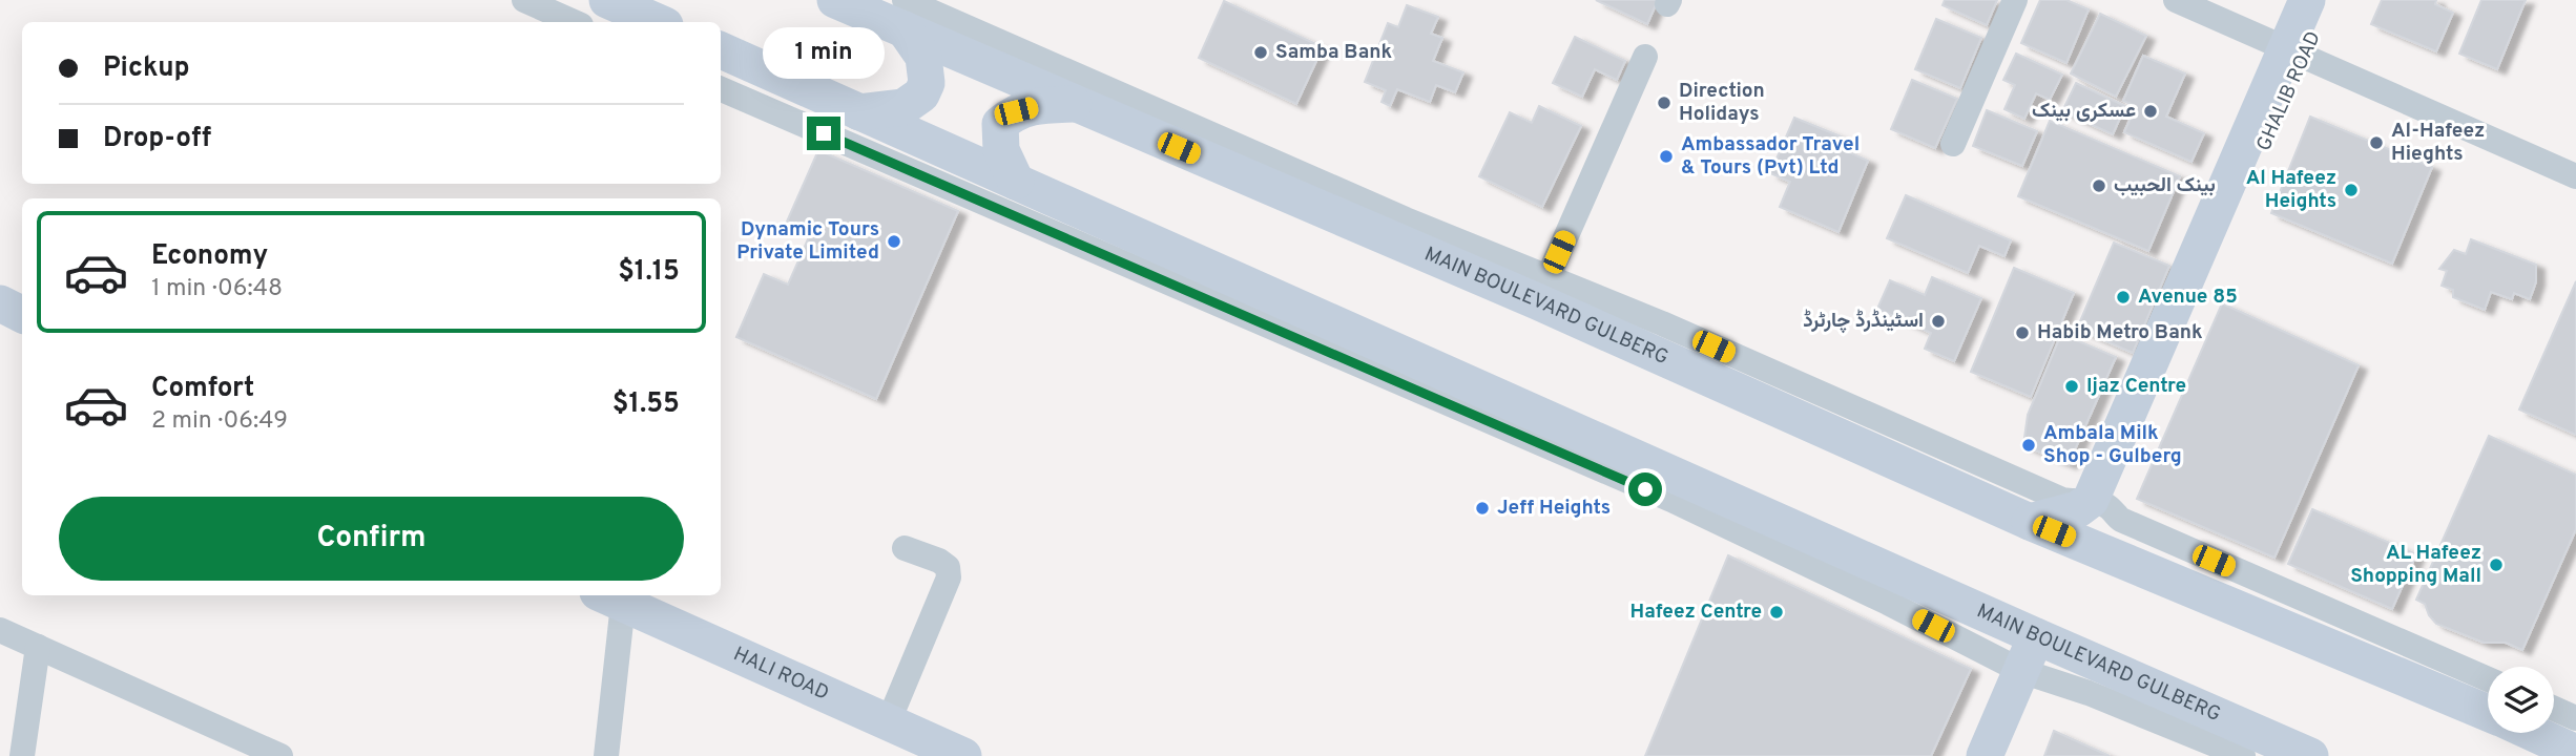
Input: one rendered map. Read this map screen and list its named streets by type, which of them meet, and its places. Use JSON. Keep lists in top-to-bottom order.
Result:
{
  "streets": {
    "main road": ["GHALIB ROAD", "MAIN BOULEVARD GULBERG", "HALI ROAD"]
  },
  "places": [
    "Samba Bank",
    "Direction Holidays",
    "عسکری بینک",
    "Al-Hafeez Hieghts",
    "Ambassador Travel & Tours (Pvt) Ltd",
    "بينک الحبيب",
    "Al Hafeez Heights",
    "Dynamic Tours Private Limited",
    "Avenue 85",
    "اسٹینڈرڈ چارٹرڈ",
    "Habib Metro Bank",
    "Ijaz Centre",
    "Ambala Milk Shop - Gulberg",
    "Jeff Heights",
    "AL Hafeez Shopping Mall",
    "Hafeez Centre"
  ],
  "page": {
    "banner": ["Pickup", "Drop-off"],
    "bubble": "1 min",
    "list": [
      {
        "name": "Economy",
        "note": "1 min · 06:48",
        "value": "$1.15"
      },
      {
        "name": "Comfort",
        "note": "2 min · 06:49",
        "value": "$1.55"
      }
    ],
    "buttons": "Confirm"
  }
}
